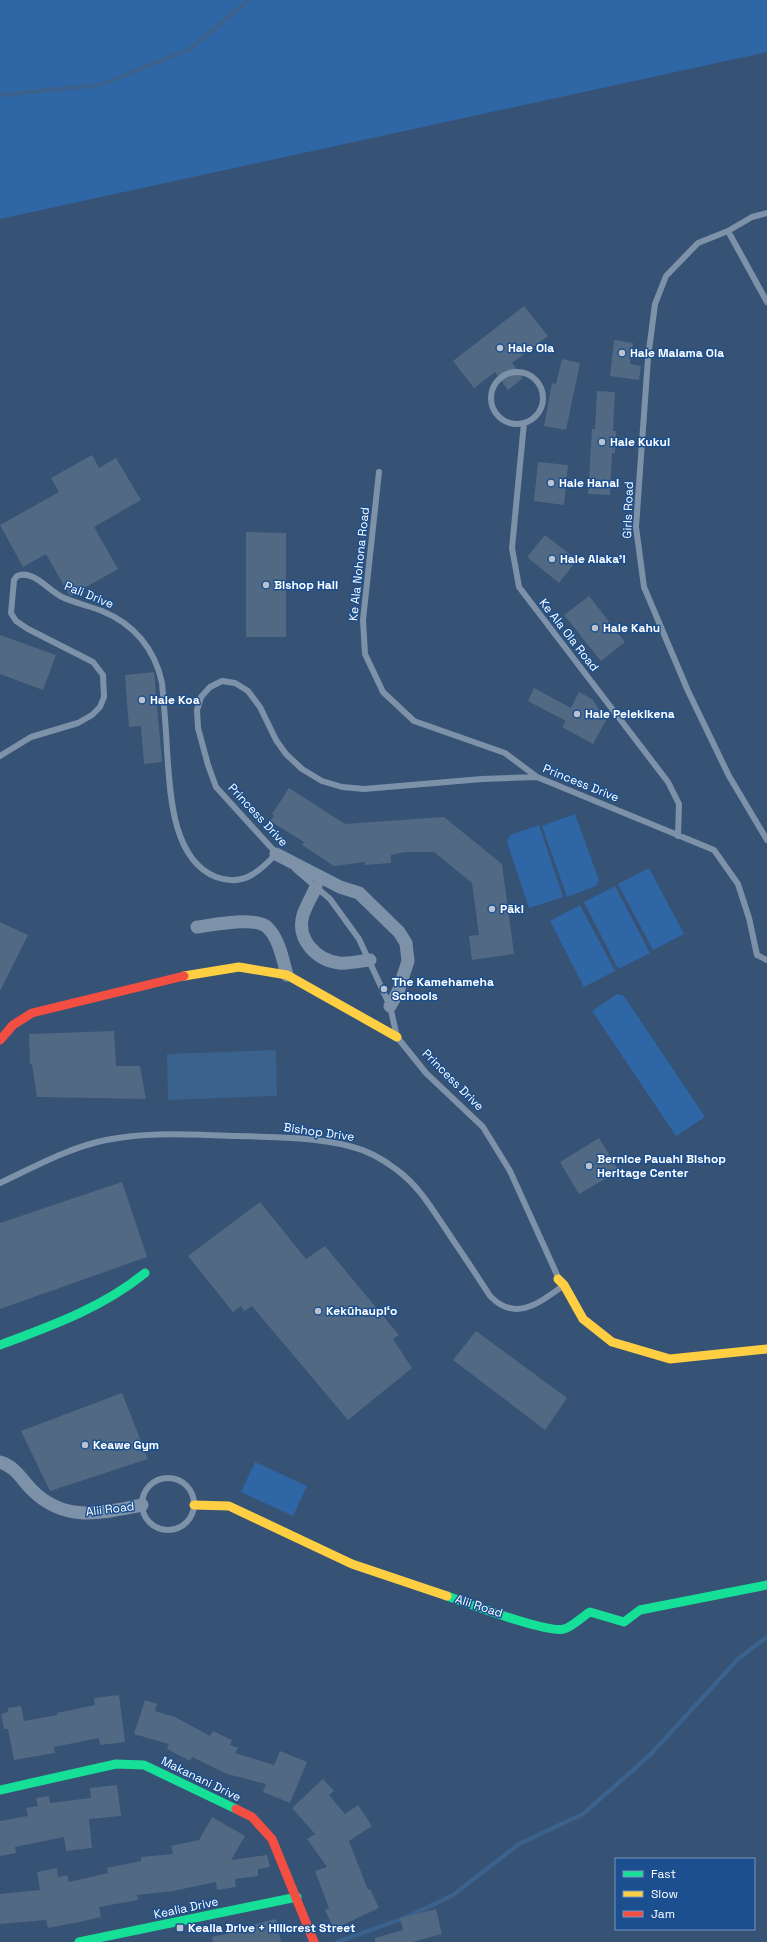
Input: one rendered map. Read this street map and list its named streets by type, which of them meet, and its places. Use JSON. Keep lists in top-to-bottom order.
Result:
{
  "streets": {
    "street": [
      "Princess Drive",
      "Alii Road",
      "Makanani Drive",
      "Kealia Drive"
    ],
    "lane": [
      "Girls Road",
      "Ke Ala Nohona Road",
      "Pali Drive",
      "Ke Ala Ola Road",
      "Bishop Drive"
    ]
  },
  "crossings": [
    ["Ke Ala Nohona Road", "Princess Drive"],
    ["Pali Drive", "Princess Drive"],
    ["Ke Ala Ola Road", "Princess Drive"],
    ["Princess Drive", "Bishop Drive"],
    ["Makanani Drive", "Kealia Drive"]
  ],
  "places": {
    "other": [
      "Hale Ola",
      "Hale Malama Ola",
      "Hale Kukui",
      "Hale Hanai",
      "Hale Alaka'i",
      "Bishop Hall",
      "Hale Kahu",
      "Hale Koa",
      "Hale Pelekikena",
      "Pāki",
      "The Kamehameha Schools",
      "Bernice Pauahi Bishop Heritage Center",
      "Kekūhaupiʻo",
      "Keawe Gym"
    ],
    "transit": ["Kealia Drive + Hillcrest Street"]
  },
  "legend": ["Fast", "Slow", "Jam"]
}
